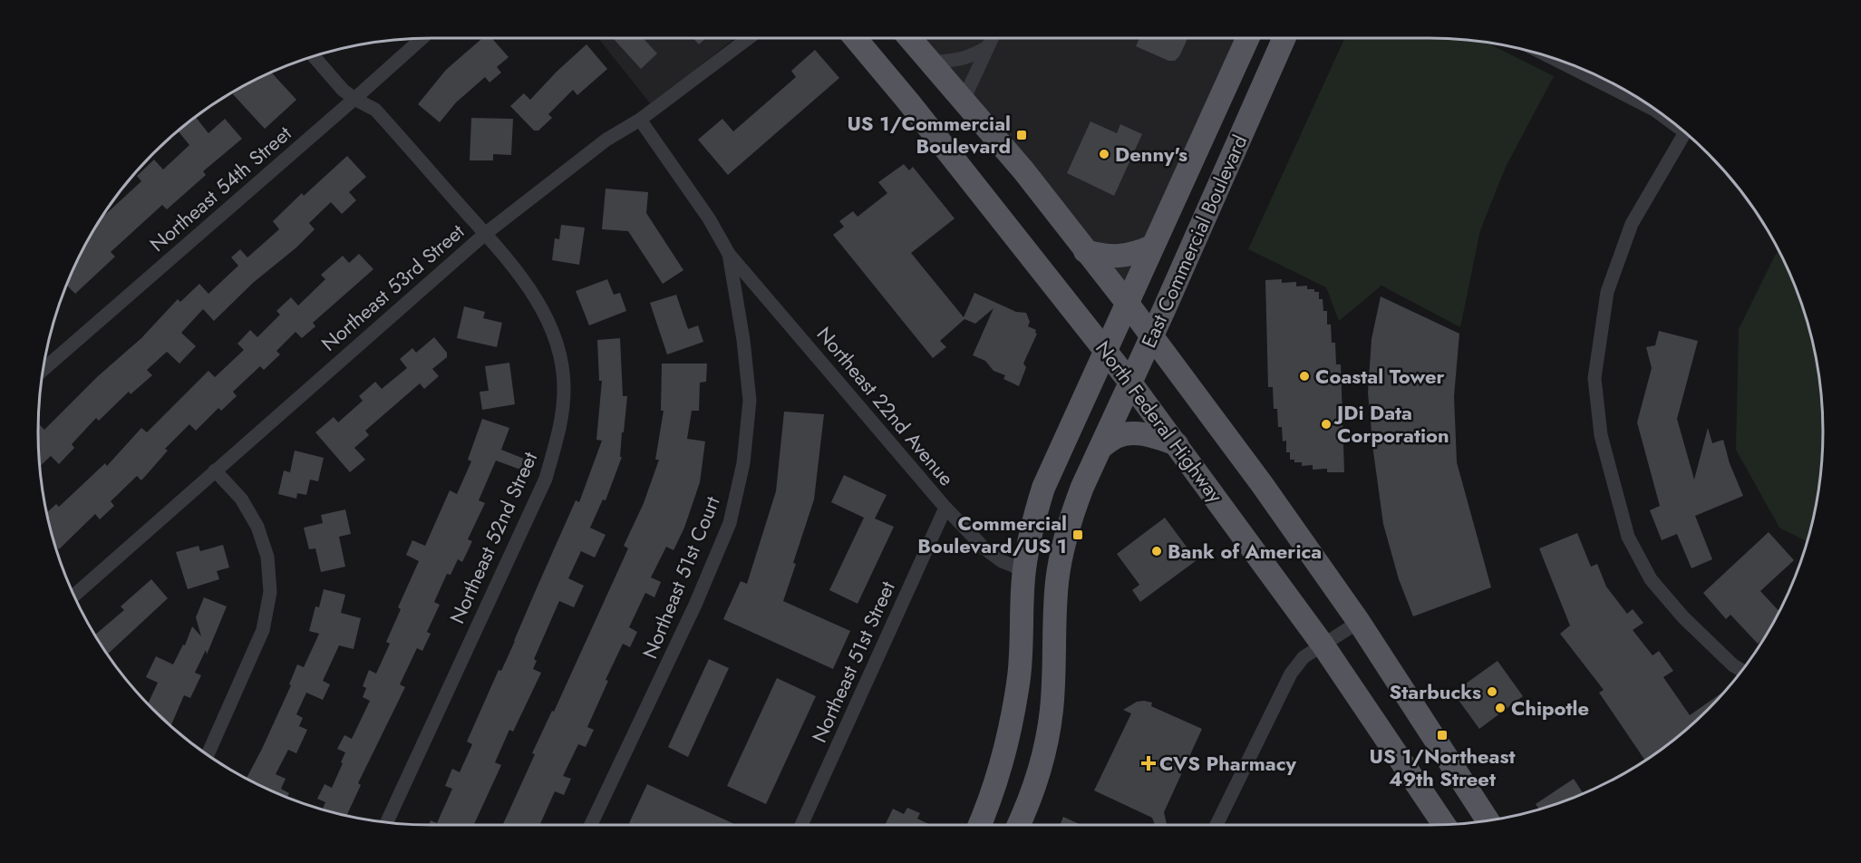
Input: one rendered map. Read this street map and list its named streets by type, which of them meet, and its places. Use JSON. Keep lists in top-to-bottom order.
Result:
{
  "streets": {
    "main road": ["East Commercial Boulevard", "North Federal Highway"],
    "street": [
      "Northeast 54th Street",
      "Northeast 53rd Street",
      "Northeast 22nd Avenue",
      "Northeast 52nd Street",
      "Northeast 51st Court",
      "Northeast 51st Street"
    ]
  },
  "crossings": [
    ["East Commercial Boulevard", "Northeast 22nd Avenue"],
    ["East Commercial Boulevard", "North Federal Highway"],
    ["Northeast 53rd Street", "Northeast 52nd Street"],
    ["Northeast 53rd Street", "Northeast 51st Court"],
    ["Northeast 22nd Avenue", "Northeast 51st Court"],
    ["Northeast 22nd Avenue", "Northeast 51st Street"]
  ],
  "places": {
    "transit": ["US 1/Commercial Boulevard", "Commercial Boulevard/US 1", "US 1/Northeast 49th Street"],
    "other": [
      "Denny's",
      "Coastal Tower",
      "JDi Data Corporation",
      "Bank of America",
      "Starbucks",
      "Chipotle"
    ],
    "health": ["CVS Pharmacy"]
  }
}
